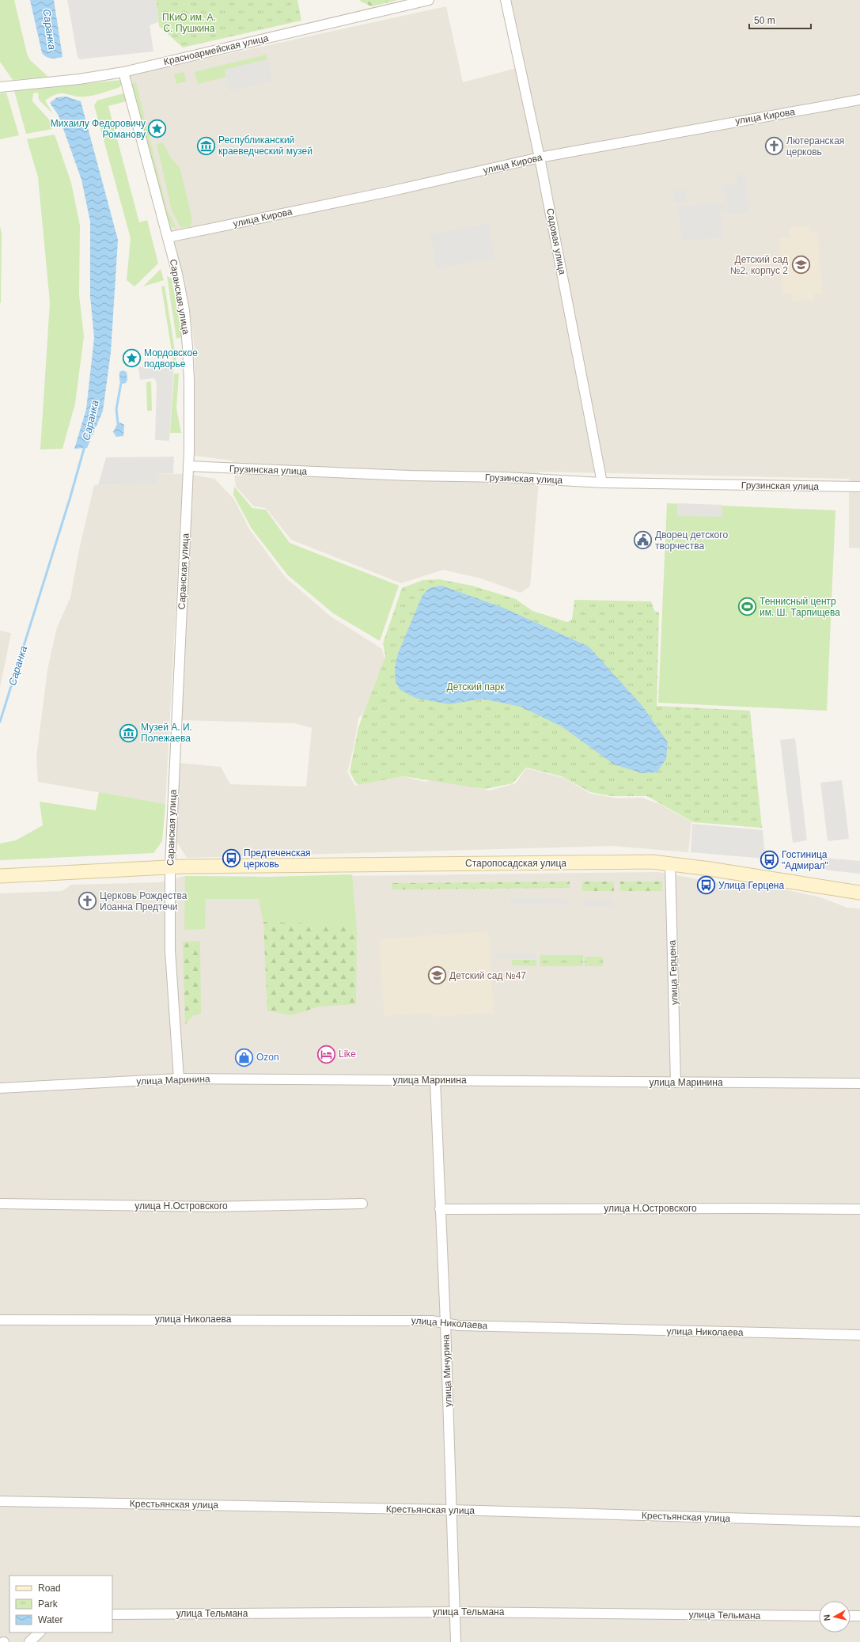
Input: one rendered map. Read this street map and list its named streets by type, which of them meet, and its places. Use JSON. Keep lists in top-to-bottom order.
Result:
{
  "streets": {
    "main road": ["Старопосадская улица"],
    "street": [
      "Красноармейская улица",
      "улица Кирова",
      "Садовая улица",
      "Саранская улица",
      "Грузинская улица",
      "улица Герцена",
      "улица Маринина",
      "улица Н.Островского",
      "улица Николаева",
      "улица Мичурина",
      "Крестьянская улица",
      "улица Тельмана"
    ]
  },
  "crossings": [
    ["Красноармейская улица", "Саранская улица"],
    ["улица Кирова", "Садовая улица"],
    ["улица Кирова", "Саранская улица"],
    ["Садовая улица", "Грузинская улица"],
    ["Саранская улица", "Грузинская улица"],
    ["Саранская улица", "Старопосадская улица"],
    ["Саранская улица", "улица Маринина"],
    ["Старопосадская улица", "улица Герцена"],
    ["улица Герцена", "улица Маринина"],
    ["улица Маринина", "улица Мичурина"],
    ["улица Н.Островского", "улица Мичурина"],
    ["улица Николаева", "улица Мичурина"],
    ["улица Мичурина", "Крестьянская улица"],
    ["улица Мичурина", "улица Тельмана"]
  ],
  "water": ["Саранка"],
  "parks": ["ПКиО им. А. С. Пушкина", "Детский парк"],
  "places": {
    "place": ["Михаилу Федоровичу Романову", "Мордовское подворье"],
    "museum": ["Республиканский краеведческий музей", "Музей А. И. Полежаева"],
    "church": ["Лютеранская церковь", "Церковь Рождества Иоанна Предтечи"],
    "school or university": ["Детский сад №2, корпус 2", "Детский сад №47"],
    "public building": ["Дворец детского творчества"],
    "sports": ["Теннисный центр им. Ш. Тарпищева"],
    "bus stop": ["Предтеченская церковь", "Гостиница \"Адмирал\"", "Улица Герцена"],
    "hotel": ["Like"],
    "shop": ["Ozon"]
  },
  "legend": ["Road", "Park", "Water"],
  "scale_bar": "50 m",
  "north": "left"
}
